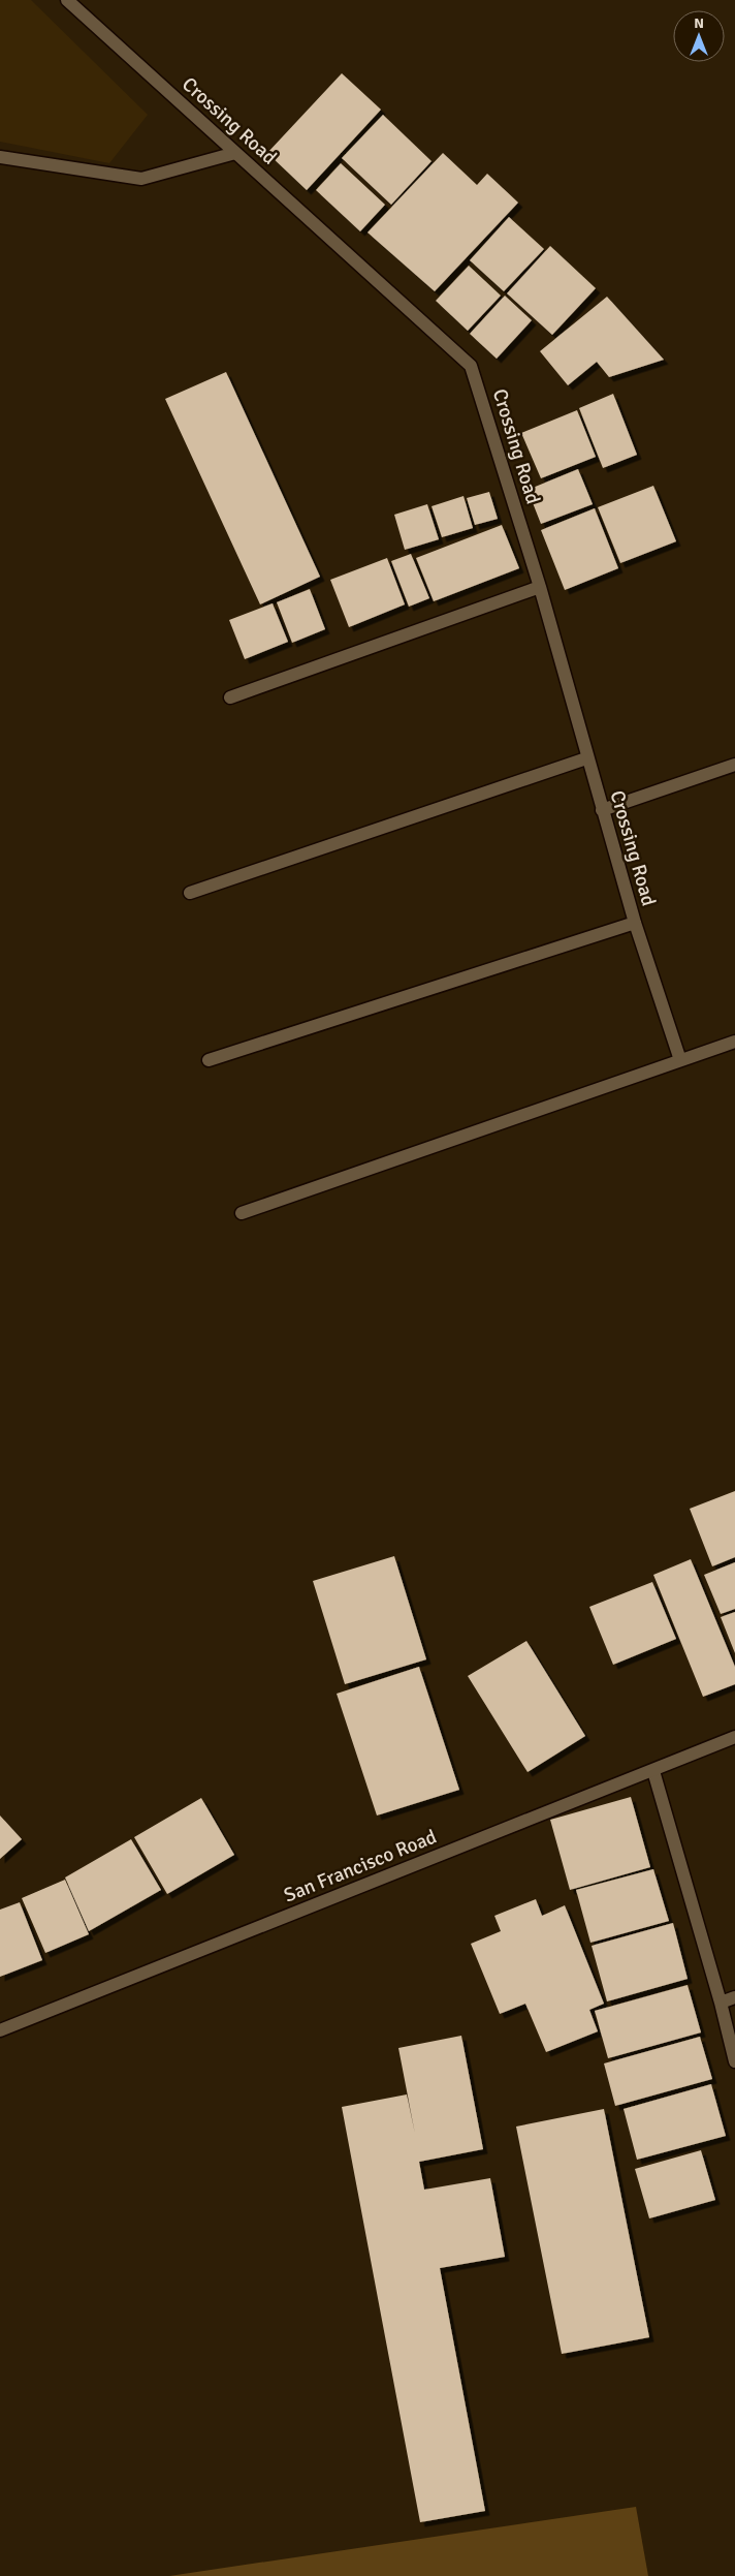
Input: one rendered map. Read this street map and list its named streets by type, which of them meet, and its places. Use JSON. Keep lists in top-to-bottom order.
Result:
{
  "streets": {
    "street": ["Crossing Road", "San Francisco Road"]
  },
  "north": "top"
}
